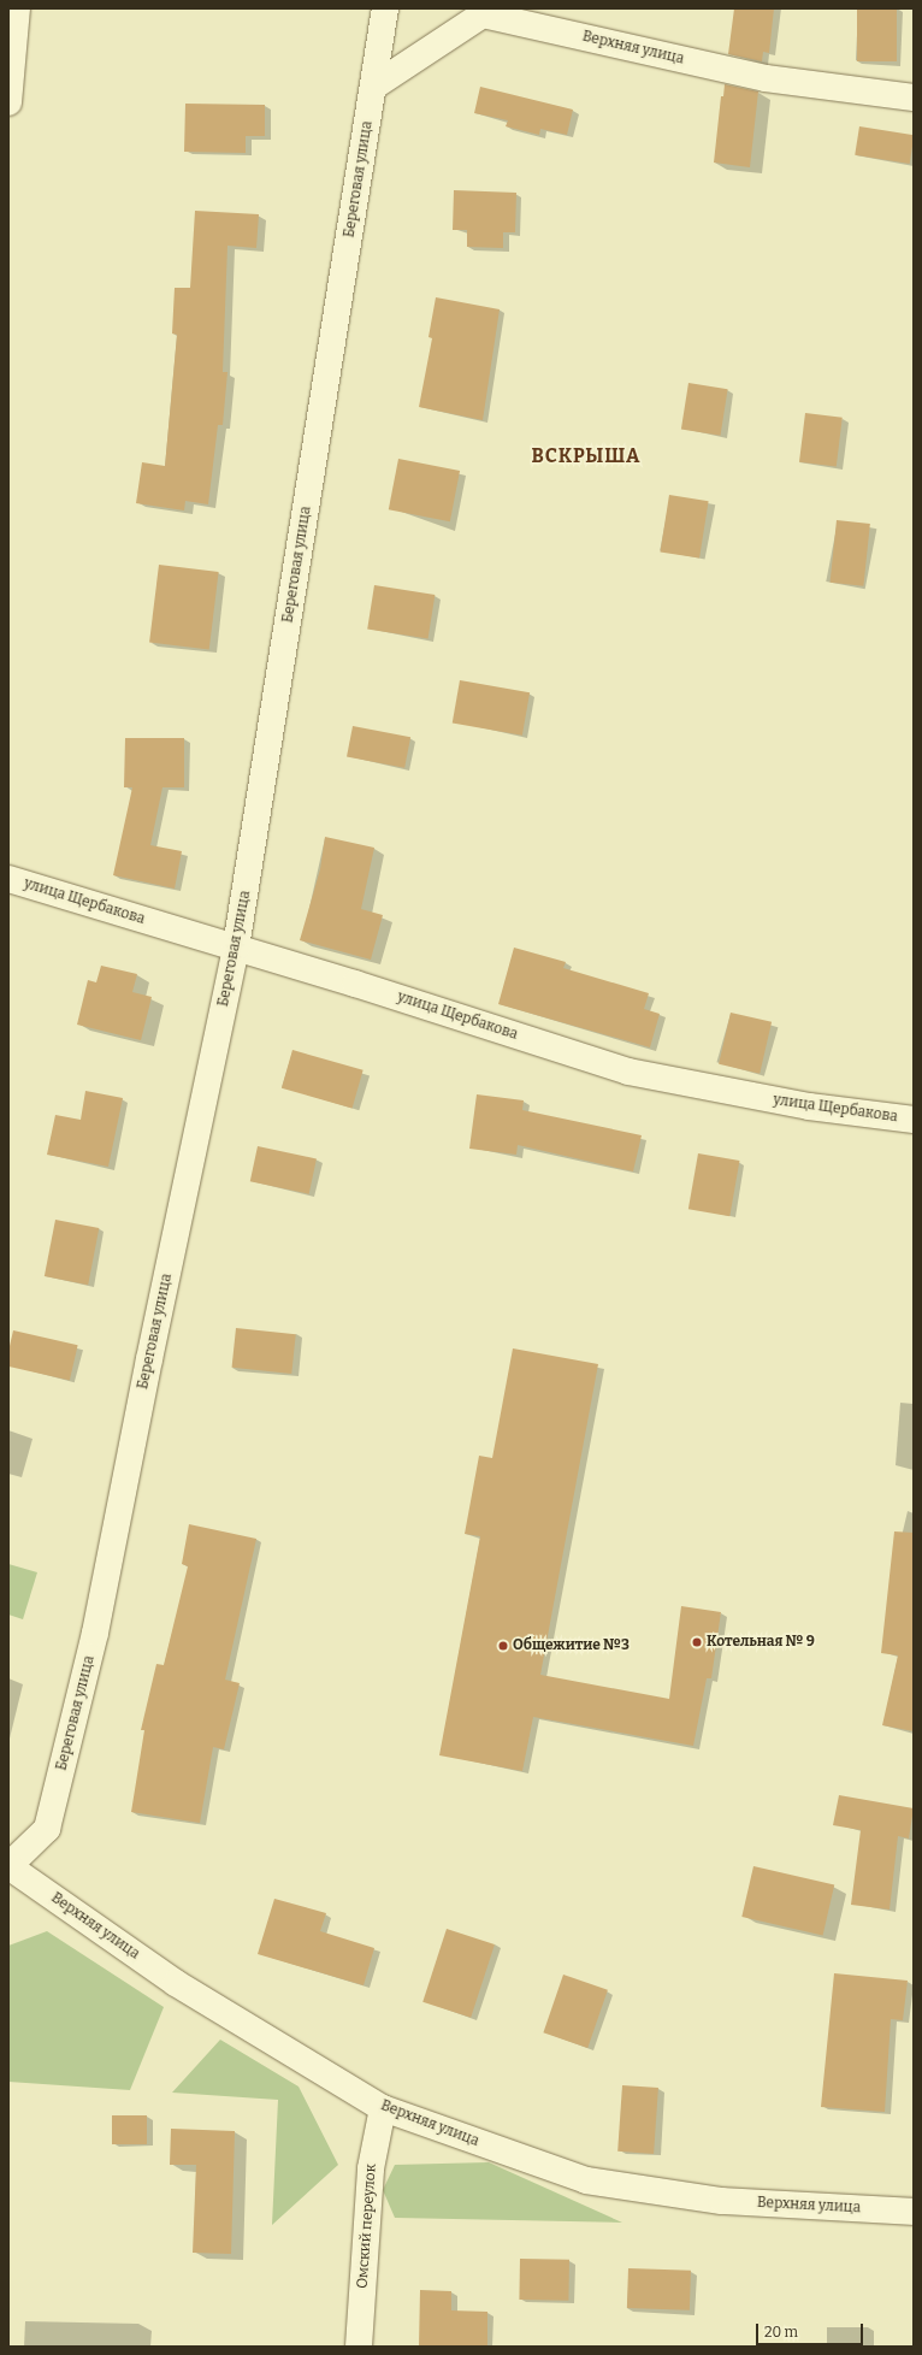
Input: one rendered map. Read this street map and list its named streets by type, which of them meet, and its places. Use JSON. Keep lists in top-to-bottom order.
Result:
{
  "streets": {
    "street": [
      "Верхняя улица",
      "Береговая улица",
      "улица Щербакова",
      "Омский переулок"
    ]
  },
  "crossings": [
    ["Верхняя улица", "Береговая улица"],
    ["Верхняя улица", "Омский переулок"],
    ["Береговая улица", "улица Щербакова"]
  ],
  "districts": ["ВСКРЫША"],
  "places": ["Котельная № 9", "Общежитие №3"],
  "scale_bar": "20 m"
}
